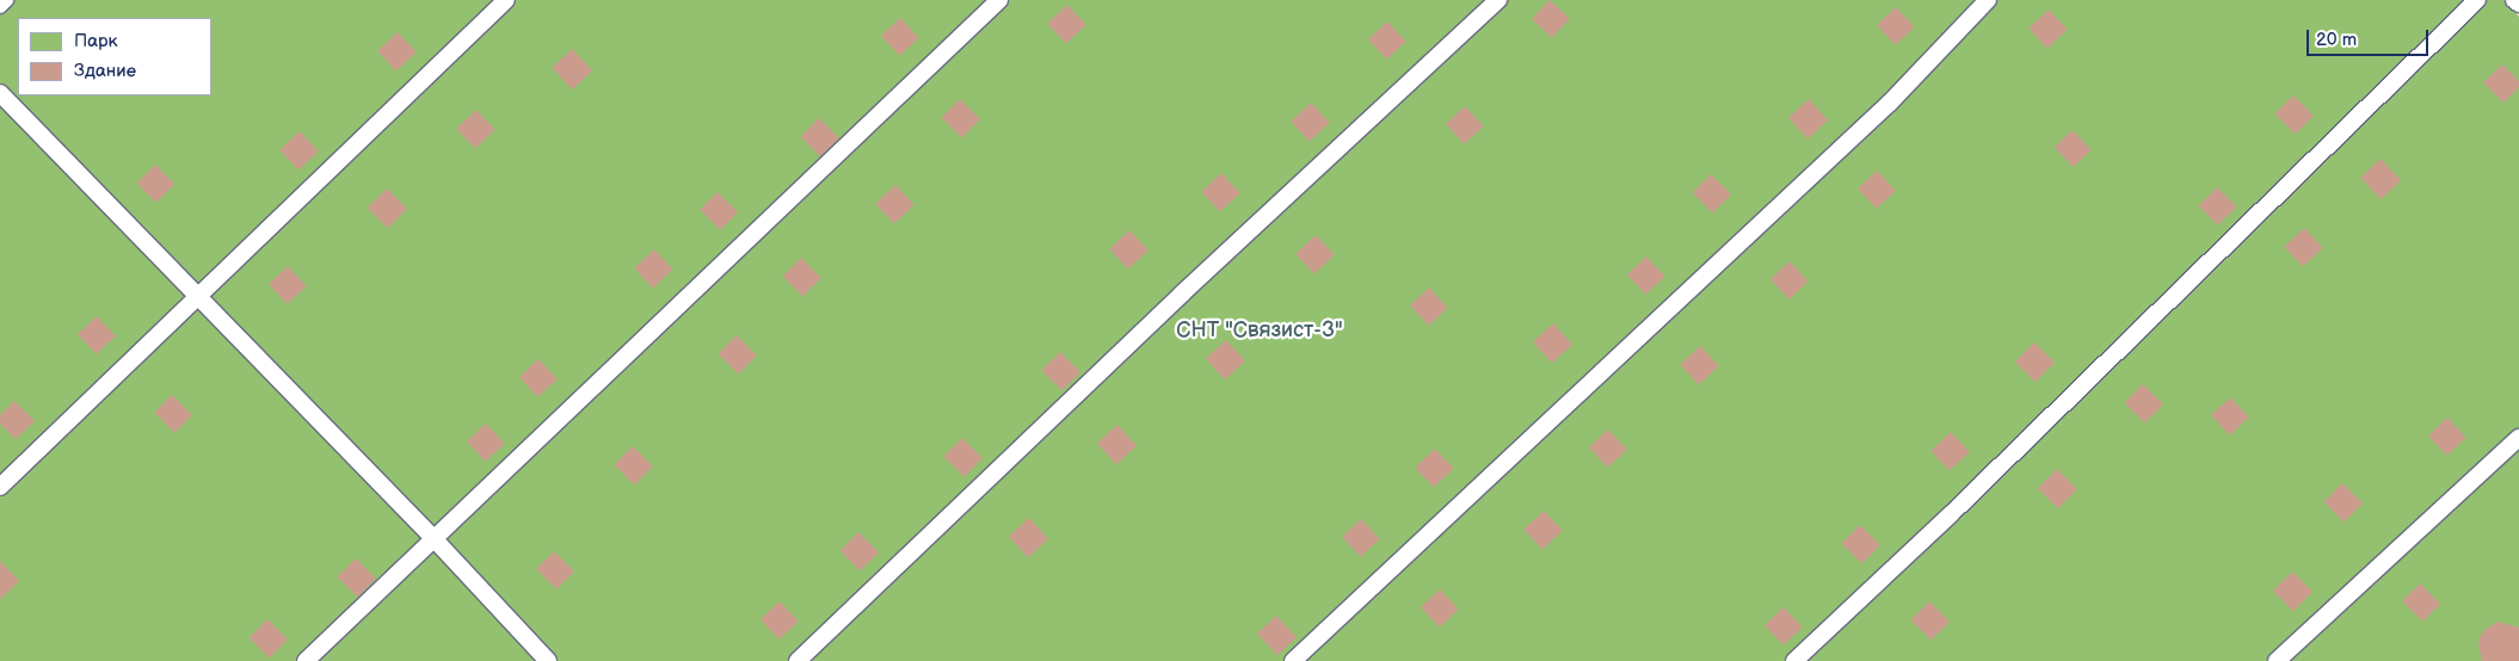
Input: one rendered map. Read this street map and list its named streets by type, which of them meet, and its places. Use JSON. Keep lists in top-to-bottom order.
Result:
{
  "parks": ["СНТ \"Связист-3\""],
  "legend": ["Парк", "Здание"],
  "scale_bar": "20 m"
}
